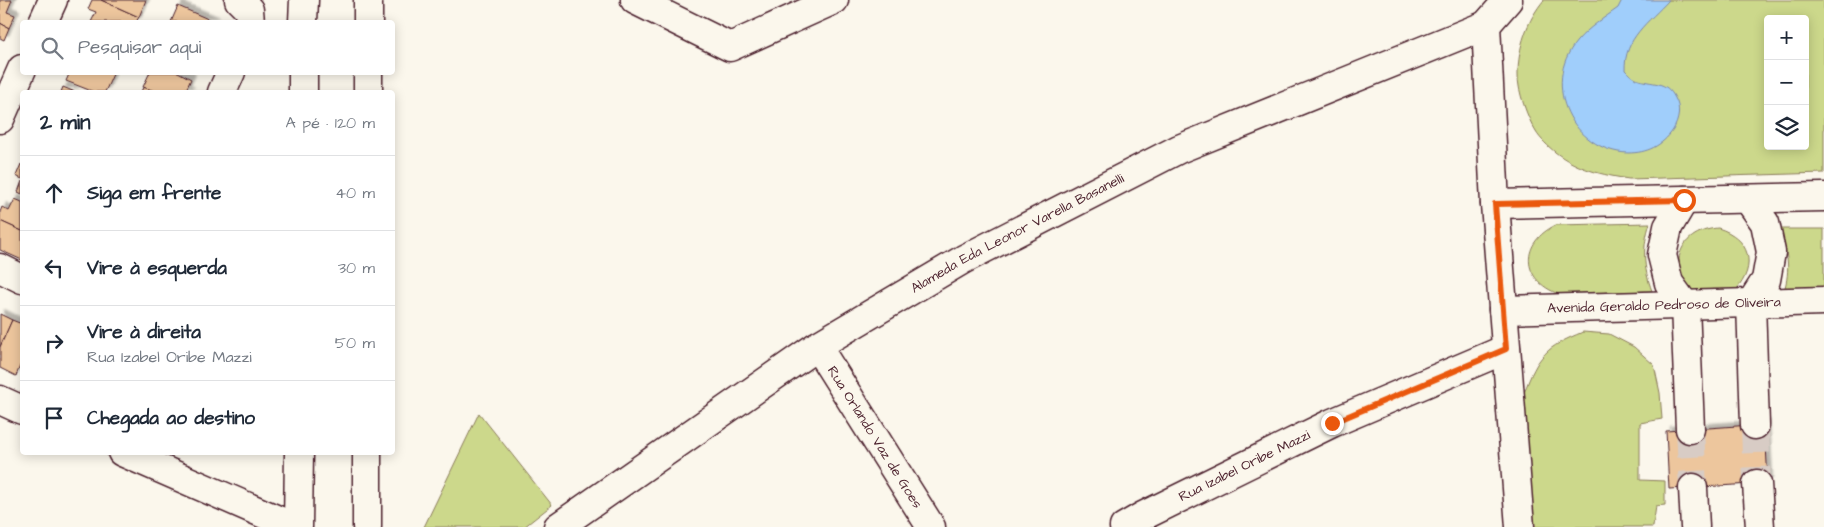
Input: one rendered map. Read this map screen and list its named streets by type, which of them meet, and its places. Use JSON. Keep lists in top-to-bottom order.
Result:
{
  "streets": {
    "street": [
      "Alameda Eda Leonor Varella Basanelli",
      "Avenida Geraldo Pedroso de Oliveira",
      "Rua Orlando Vaz de Goes",
      "Rua Izabel Oribe Mazzi"
    ]
  },
  "crossings": [
    ["Alameda Eda Leonor Varella Basanelli", "Rua Orlando Vaz de Goes"]
  ],
  "page": {
    "map_buttons": ["+", "−"],
    "search": "Pesquisar aqui",
    "heading": ["2 min", "A pé · 120 m"],
    "list": [
      ["Siga em frente", "40 m"],
      ["Vire à esquerda", "30 m"],
      ["Vire à direita", "Rua Izabel Oribe Mazzi", "50 m"],
      "Chegada ao destino"
    ]
  }
}
